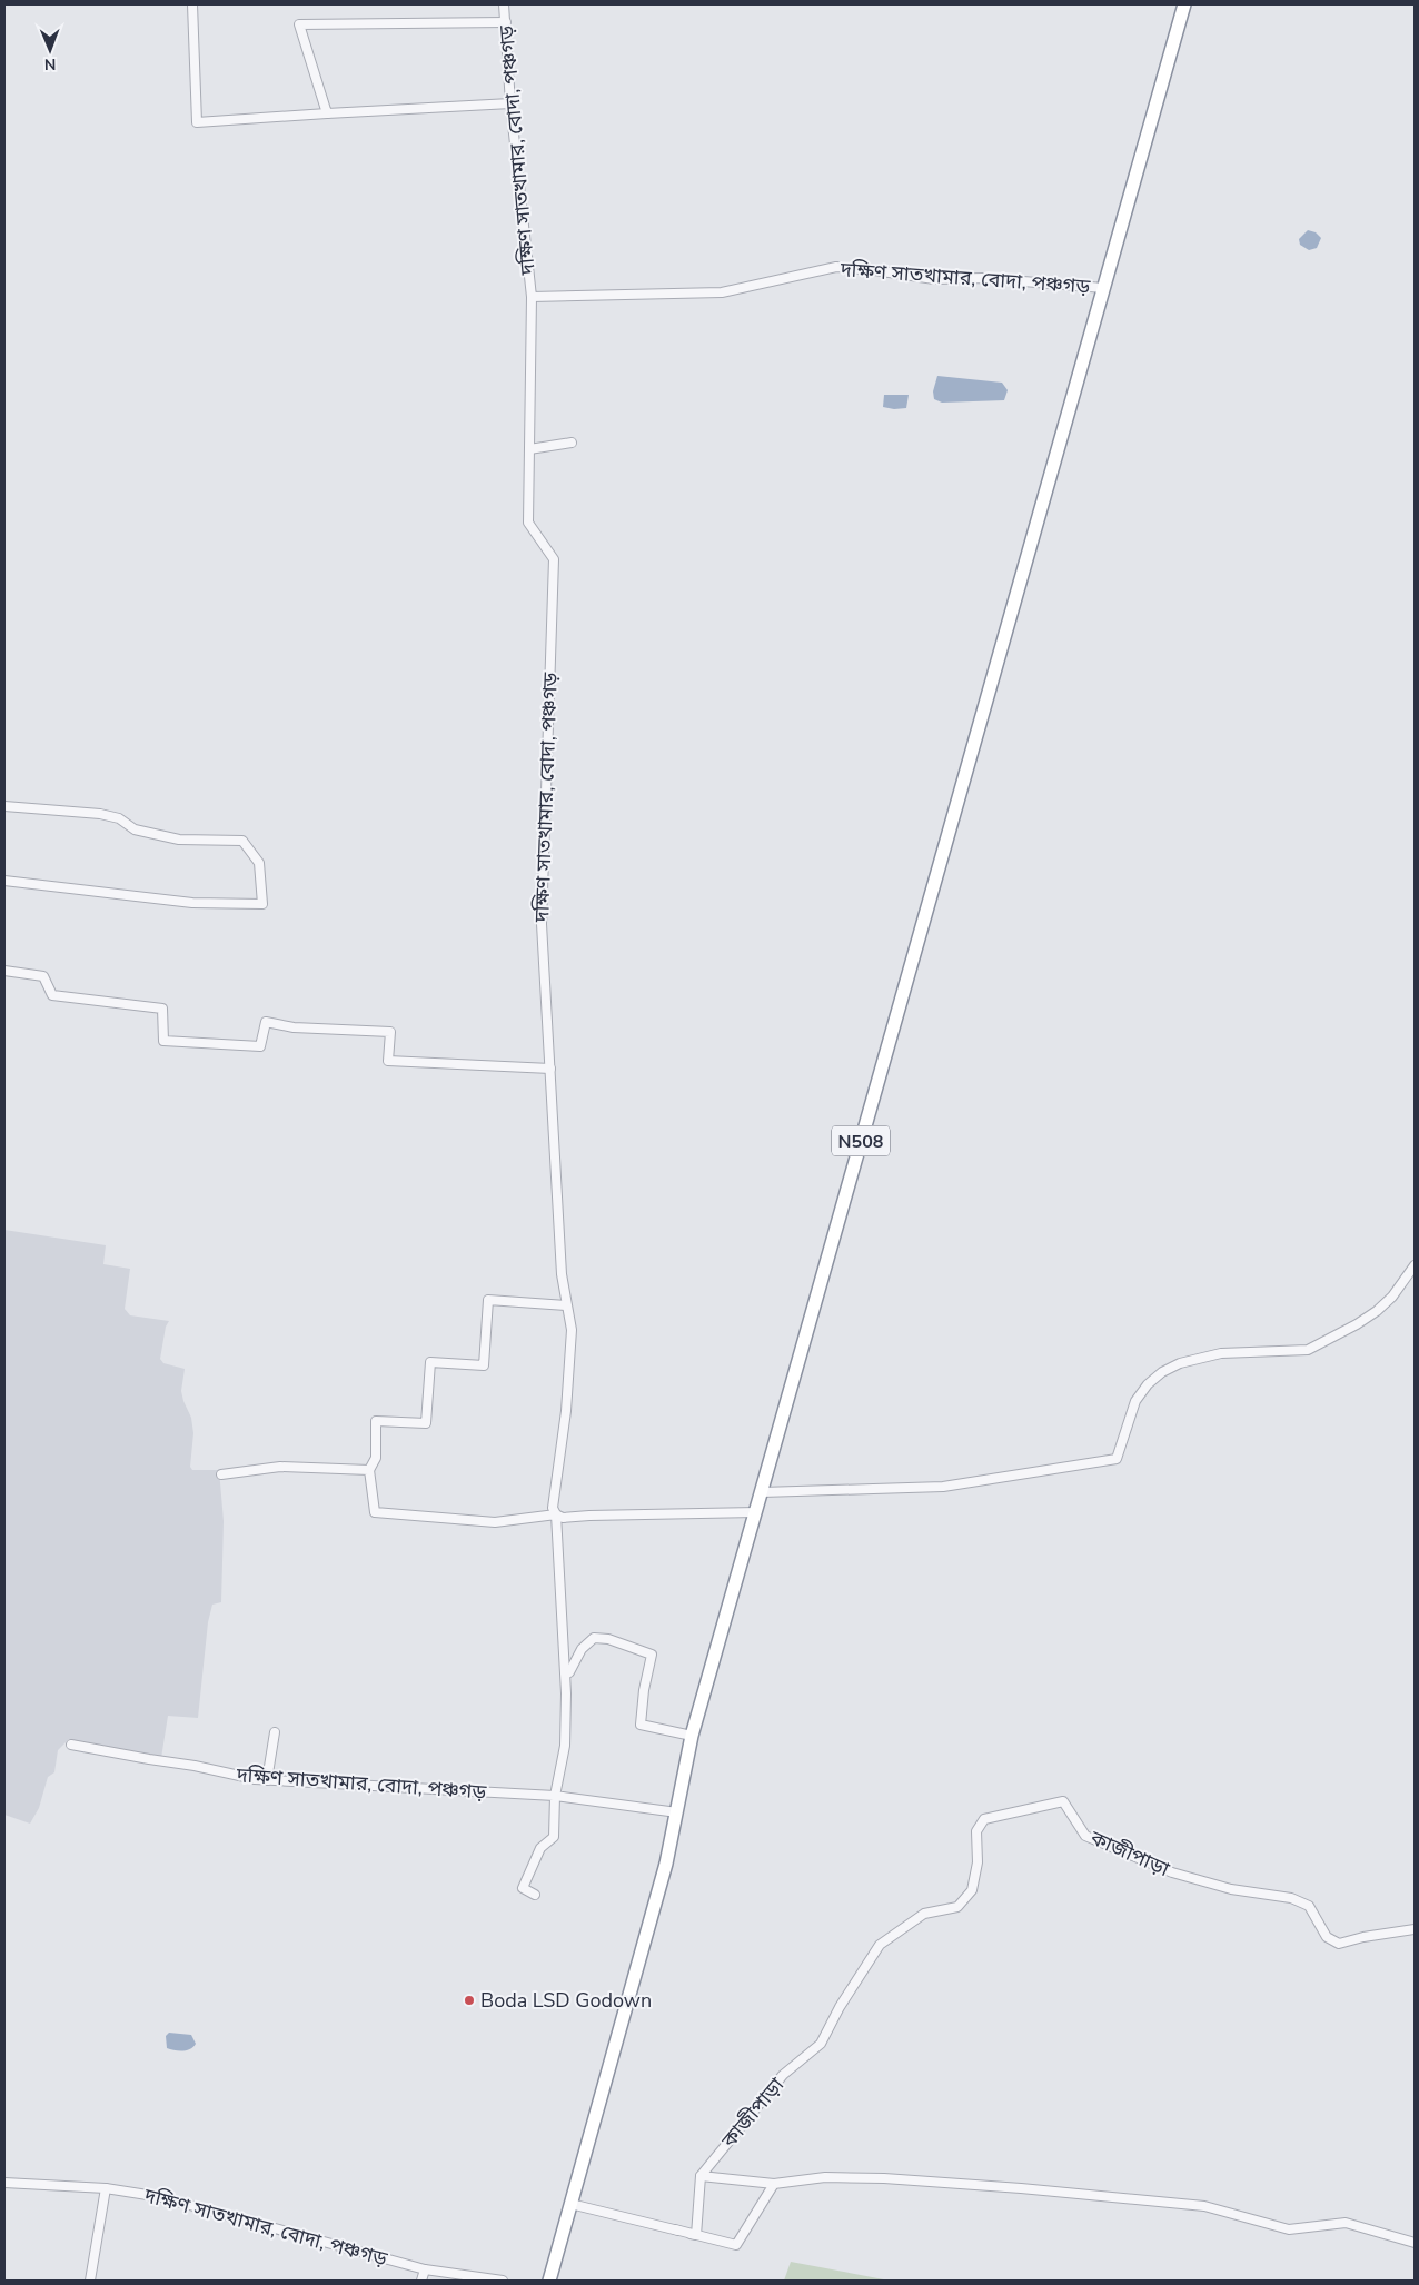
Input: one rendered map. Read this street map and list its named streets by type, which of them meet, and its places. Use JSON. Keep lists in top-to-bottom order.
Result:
{
  "streets": {
    "highway": ["N508"],
    "street": ["দক্ষিণ সাতখামার, বোদা, পঞ্চগড়", "কাজীপাড়া"]
  },
  "crossings": [
    ["দক্ষিণ সাতখামার, বোদা, পঞ্চগড়", "N508"]
  ],
  "places": ["Boda LSD Godown"],
  "north": "bottom"
}
